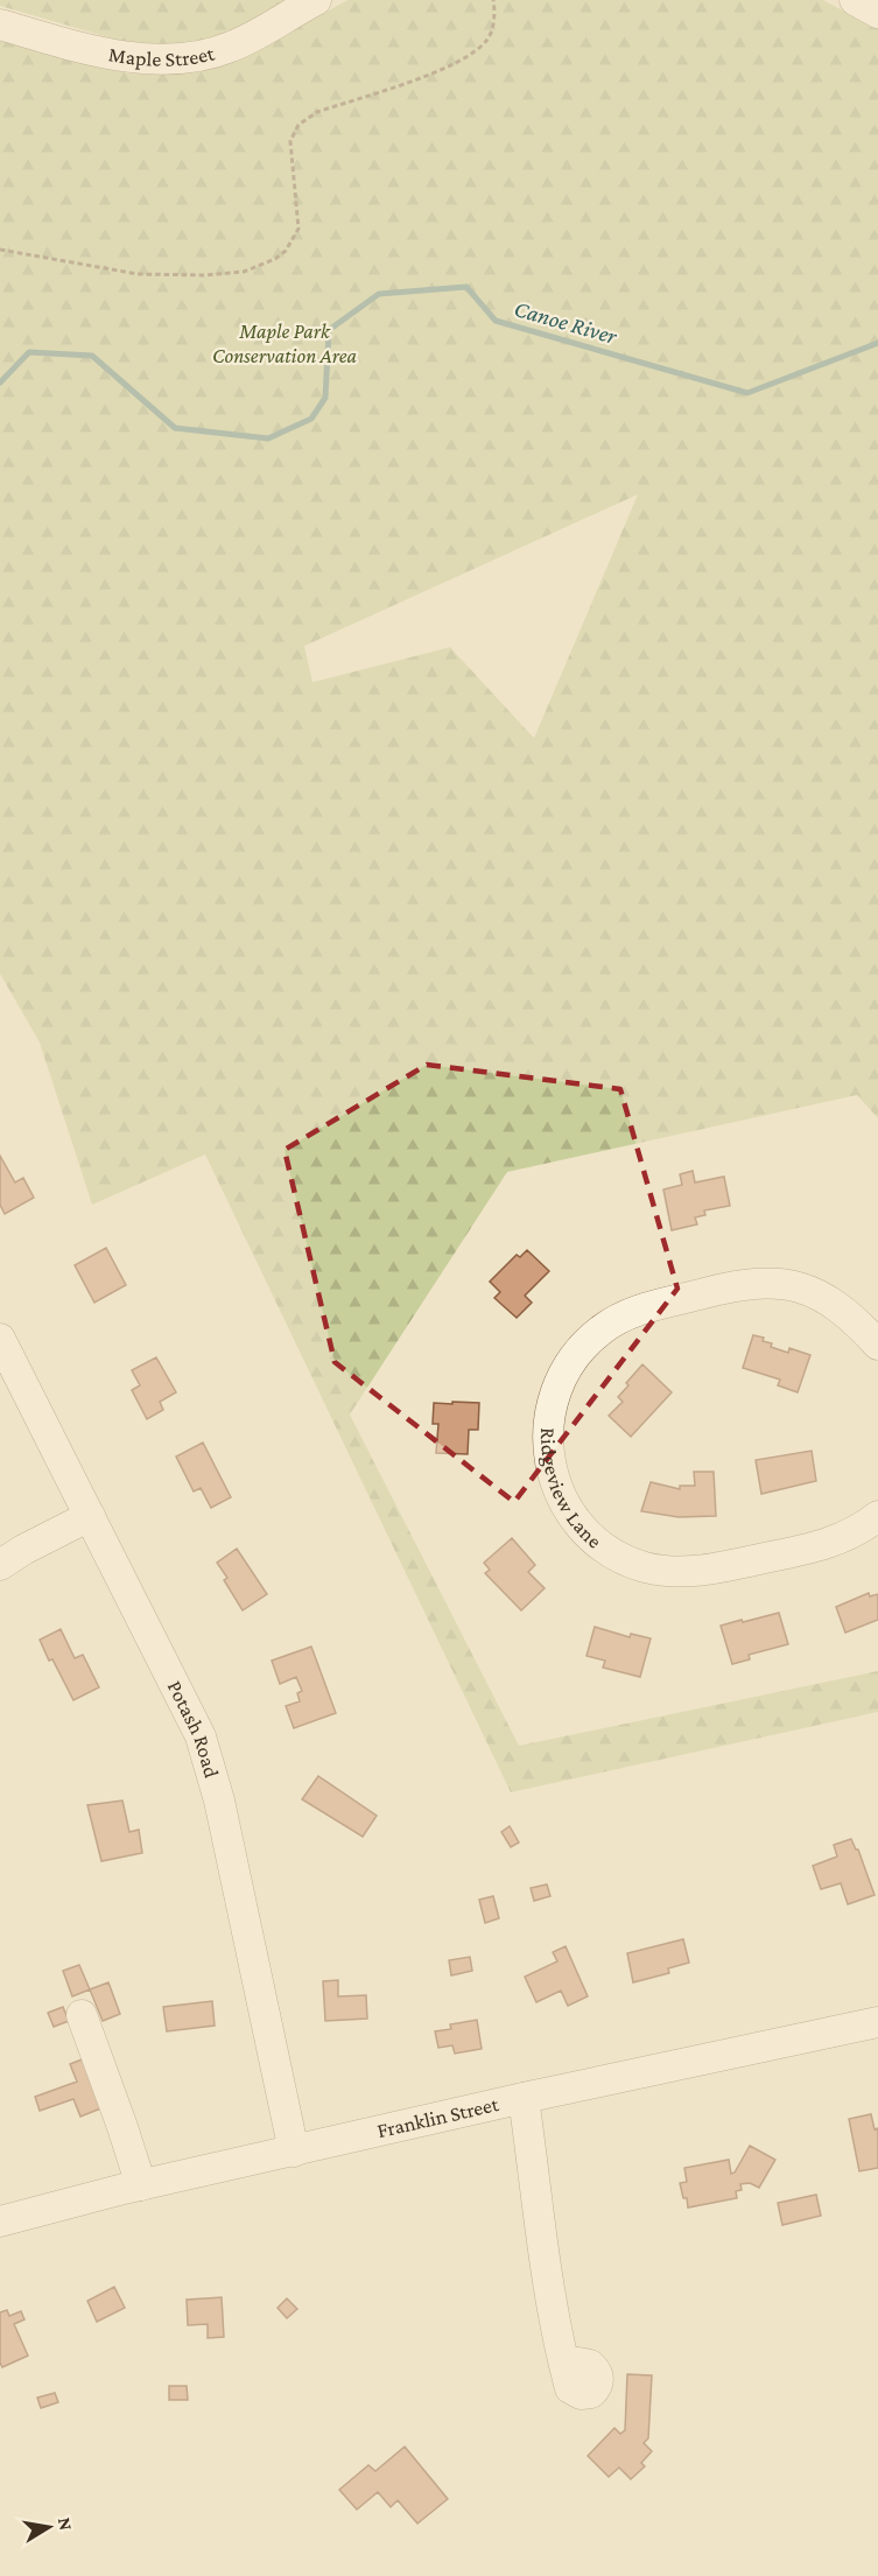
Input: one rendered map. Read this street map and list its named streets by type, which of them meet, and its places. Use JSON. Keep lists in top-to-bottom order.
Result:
{
  "streets": {
    "street": [
      "Maple Street",
      "Ridgeview Lane",
      "Potash Road",
      "Franklin Street"
    ]
  },
  "crossings": [
    ["Potash Road", "Franklin Street"]
  ],
  "water": ["Canoe River"],
  "parks": ["Maple Park Conservation Area"],
  "north": "right"
}
